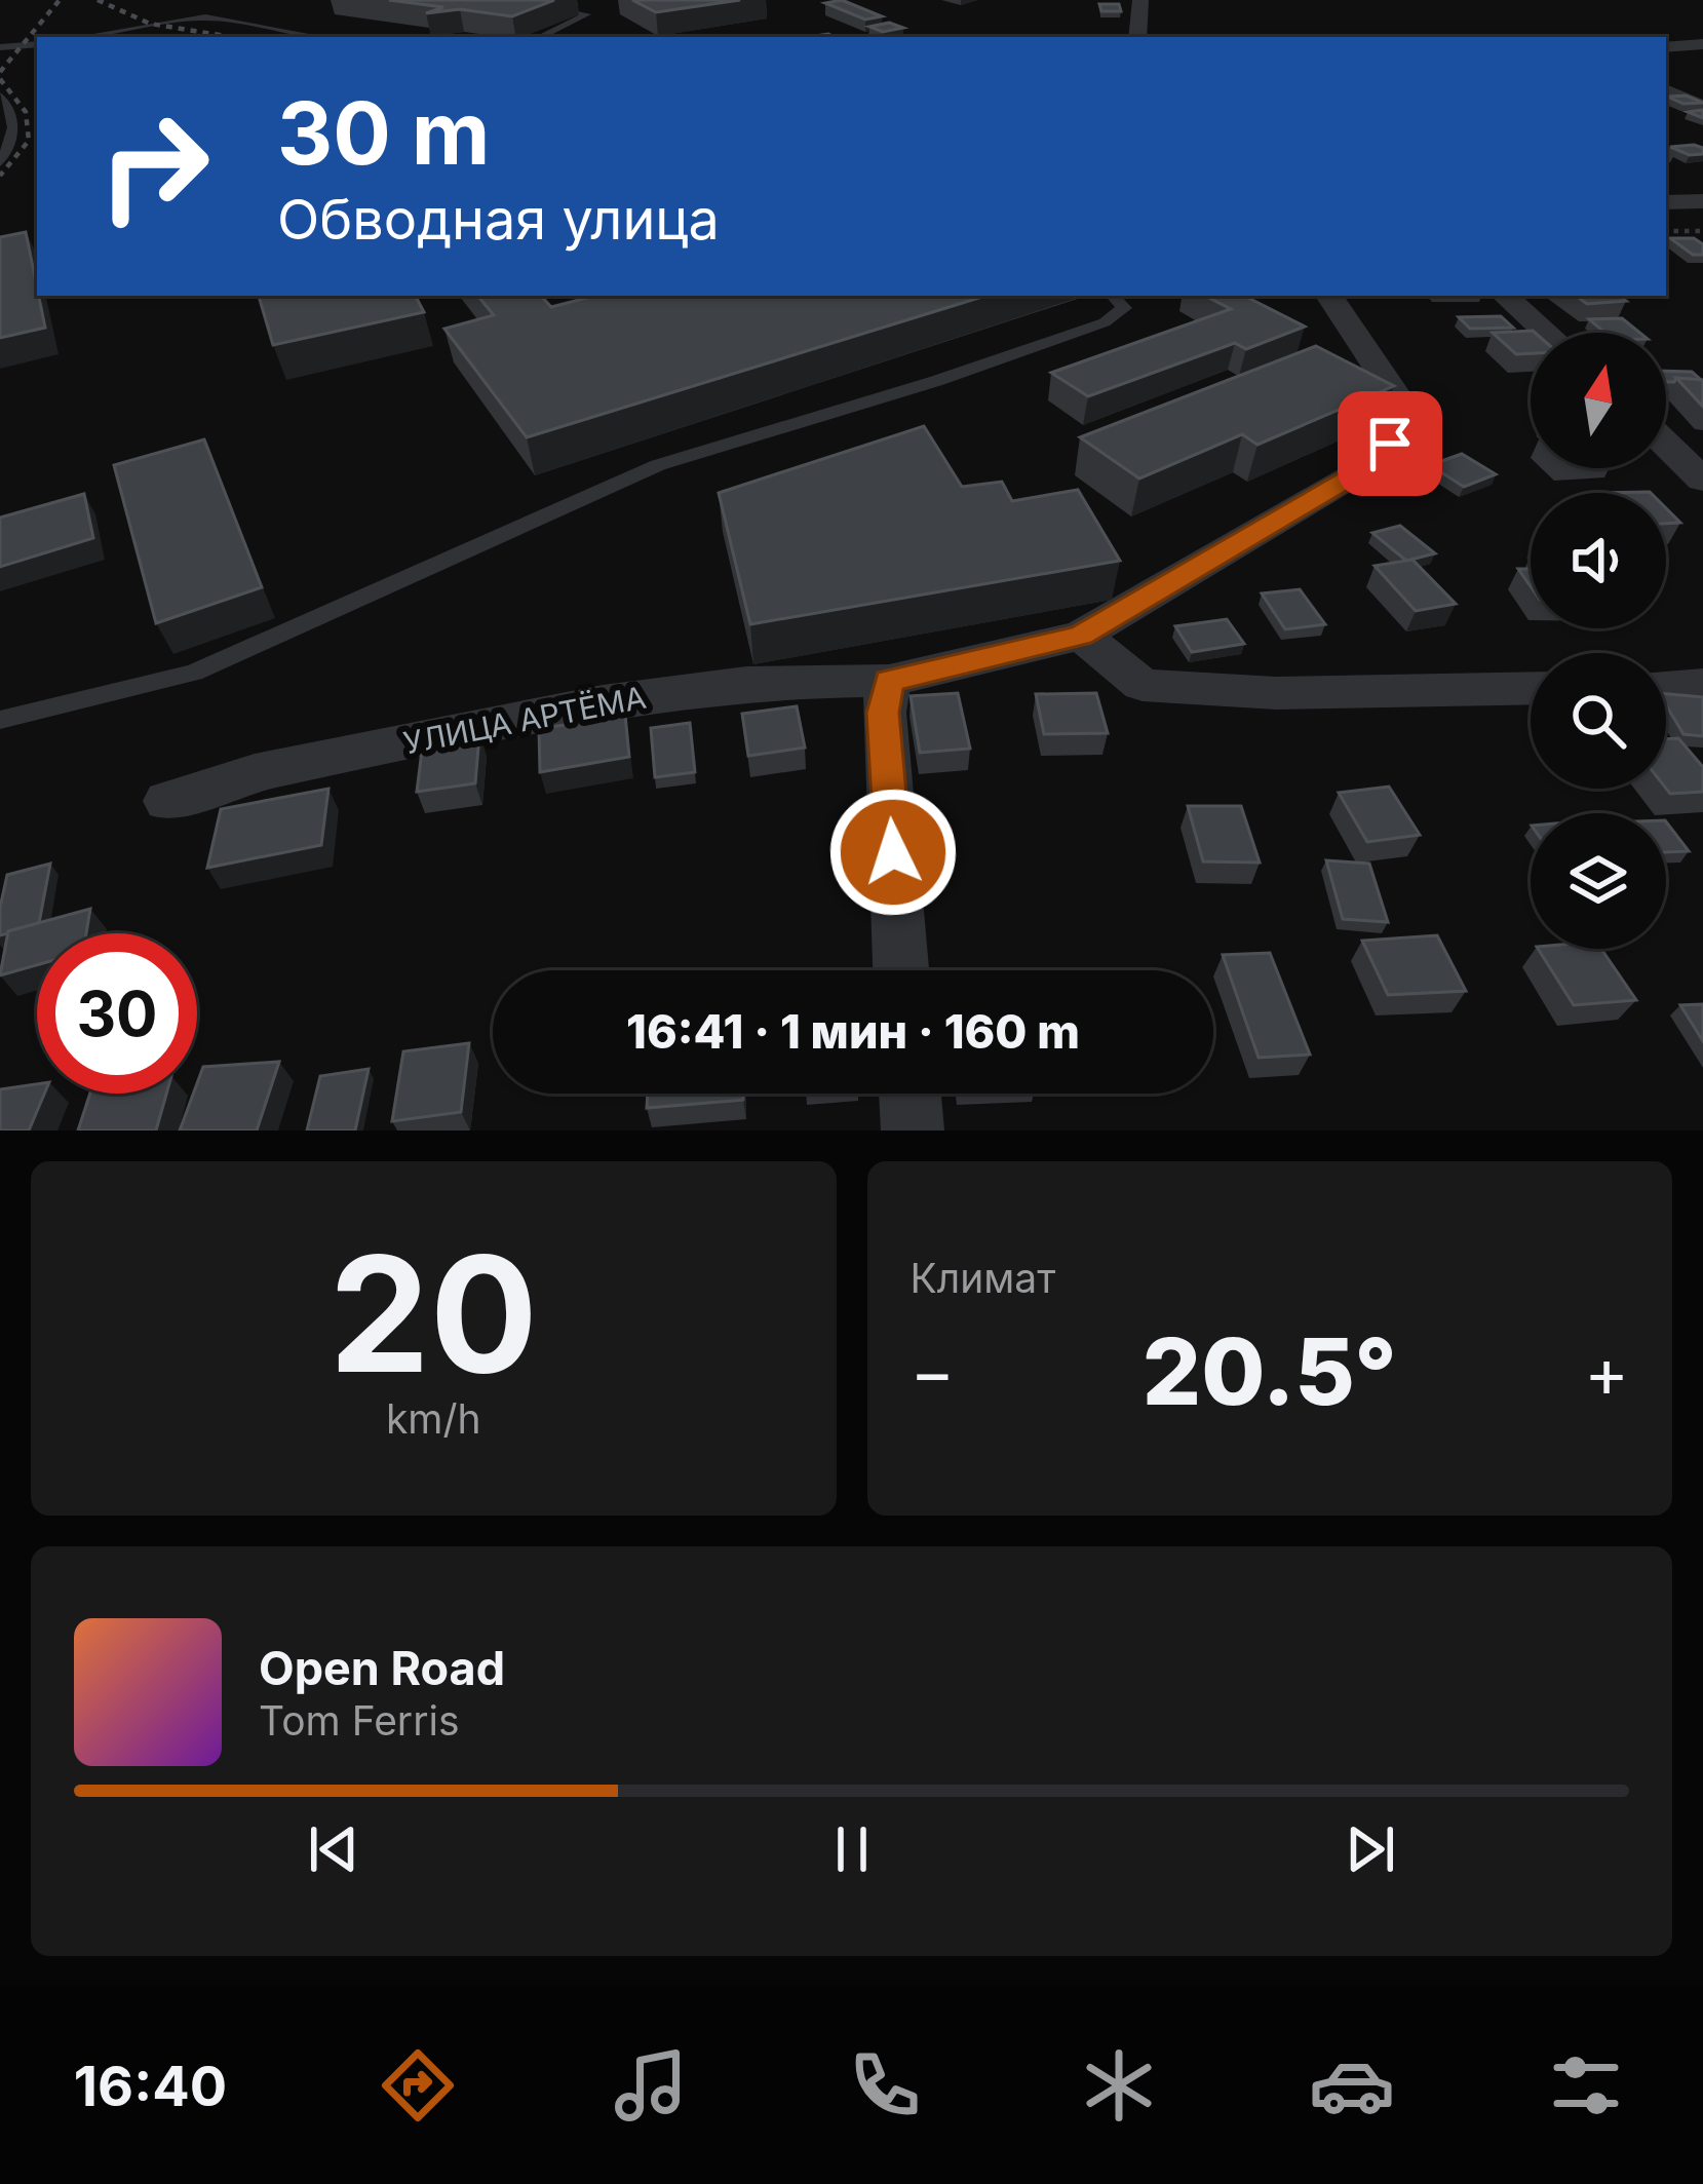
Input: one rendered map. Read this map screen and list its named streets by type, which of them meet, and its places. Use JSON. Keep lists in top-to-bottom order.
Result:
{
  "streets": {
    "street": ["УЛИЦА АРТЁМА"]
  },
  "north": "top",
  "page": {
    "turn": ["30 m", "Обводная улица"],
    "limit": "30",
    "trip": "16:41 · 1 мин · 160 m",
    "tile": [
      ["20", "km/h"],
      "Климат"
    ],
    "heat": ["−", "20.5°", "+"],
    "song": ["Open Road", "Tom Ferris"],
    "tabs": "16:40"
  }
}
